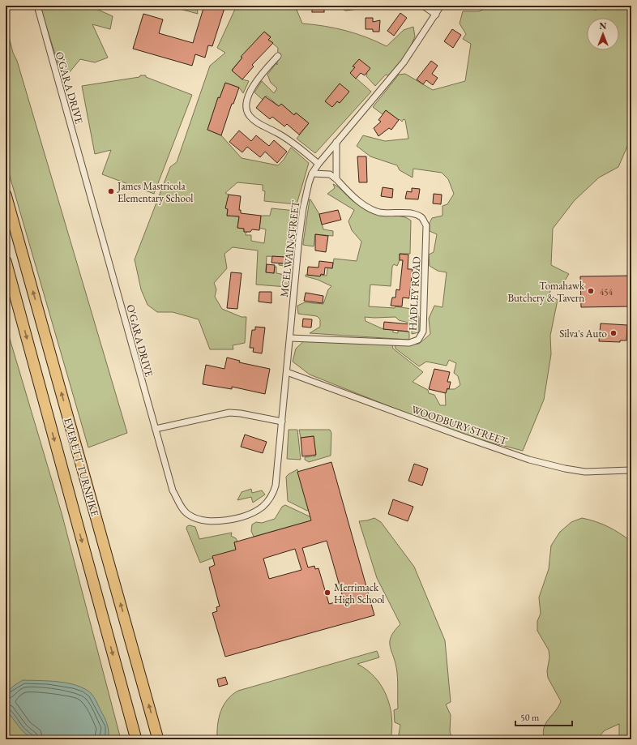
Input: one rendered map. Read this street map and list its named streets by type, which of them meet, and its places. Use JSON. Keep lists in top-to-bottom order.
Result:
{
  "streets": {
    "highway": ["EVERETT TURNPIKE"],
    "street": [
      "O'GARA DRIVE",
      "MCELWAIN STREET",
      "HADLEY ROAD",
      "WOODBURY STREET"
    ]
  },
  "crossings": [
    ["O'GARA DRIVE", "MCELWAIN STREET"],
    ["MCELWAIN STREET", "HADLEY ROAD"],
    ["MCELWAIN STREET", "WOODBURY STREET"]
  ],
  "places": [
    "James Mastricola Elementary School",
    "Tomahawk Butchery & Tavern",
    "Silva's Auto",
    "Merrimack High School"
  ],
  "house_numbers": ["454"],
  "scale_bar": "50 m",
  "north": "top"
}
